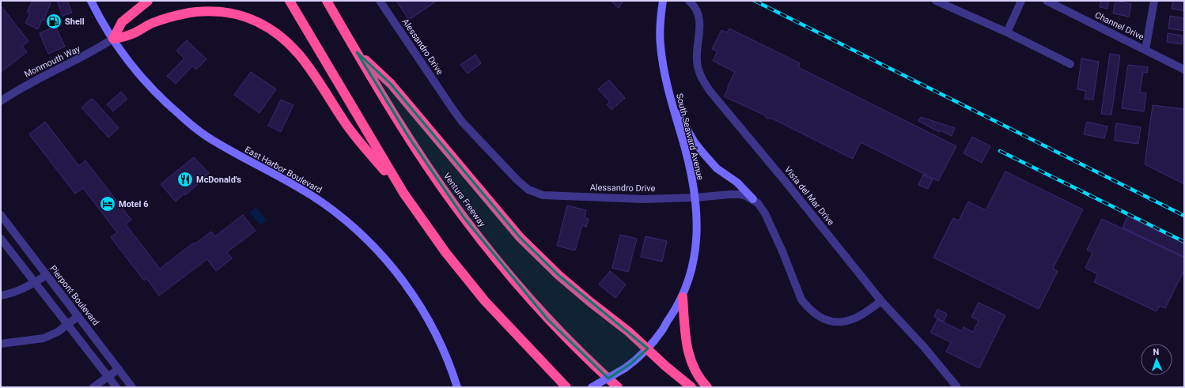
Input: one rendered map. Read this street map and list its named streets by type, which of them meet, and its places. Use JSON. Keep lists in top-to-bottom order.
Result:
{
  "streets": {
    "highway": ["Ventura Freeway"],
    "main road": ["South Seaward Avenue", "East Harbor Boulevard"],
    "street": [
      "Channel Drive",
      "Alessandro Drive",
      "Monmouth Way",
      "Vista del Mar Drive",
      "Pierpont Boulevard"
    ]
  },
  "crossings": [
    ["Alessandro Drive", "South Seaward Avenue"],
    ["Monmouth Way", "East Harbor Boulevard"]
  ],
  "places": {
    "fuel station": ["Shell"],
    "restaurant": ["McDonald's"],
    "hotel": ["Motel 6"]
  },
  "north": "top"
}
